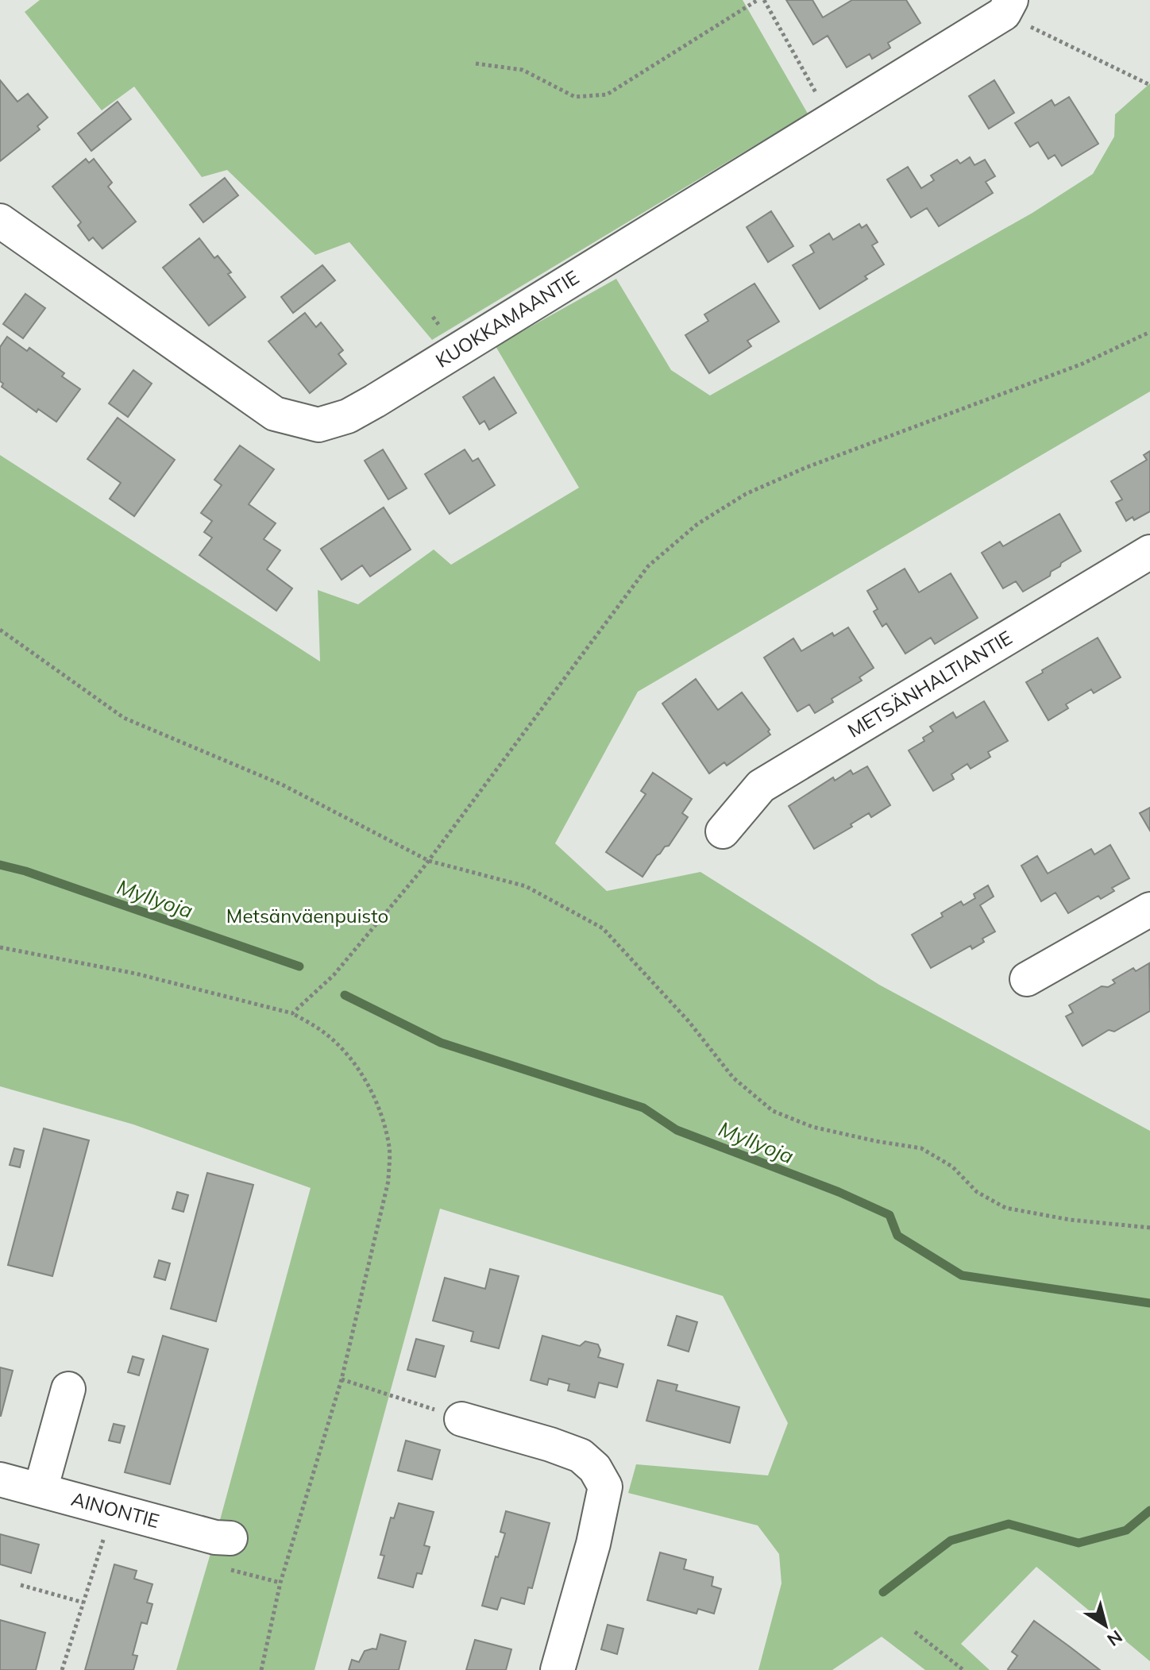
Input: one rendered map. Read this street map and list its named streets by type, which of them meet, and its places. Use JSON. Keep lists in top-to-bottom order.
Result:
{
  "streets": {
    "street": ["KUOKKAMAANTIE", "METSÄNHALTIANTIE", "AINONTIE"]
  },
  "water": ["Myllyoja"],
  "parks": ["Metsänväenpuisto"],
  "north": "bottom right"
}
